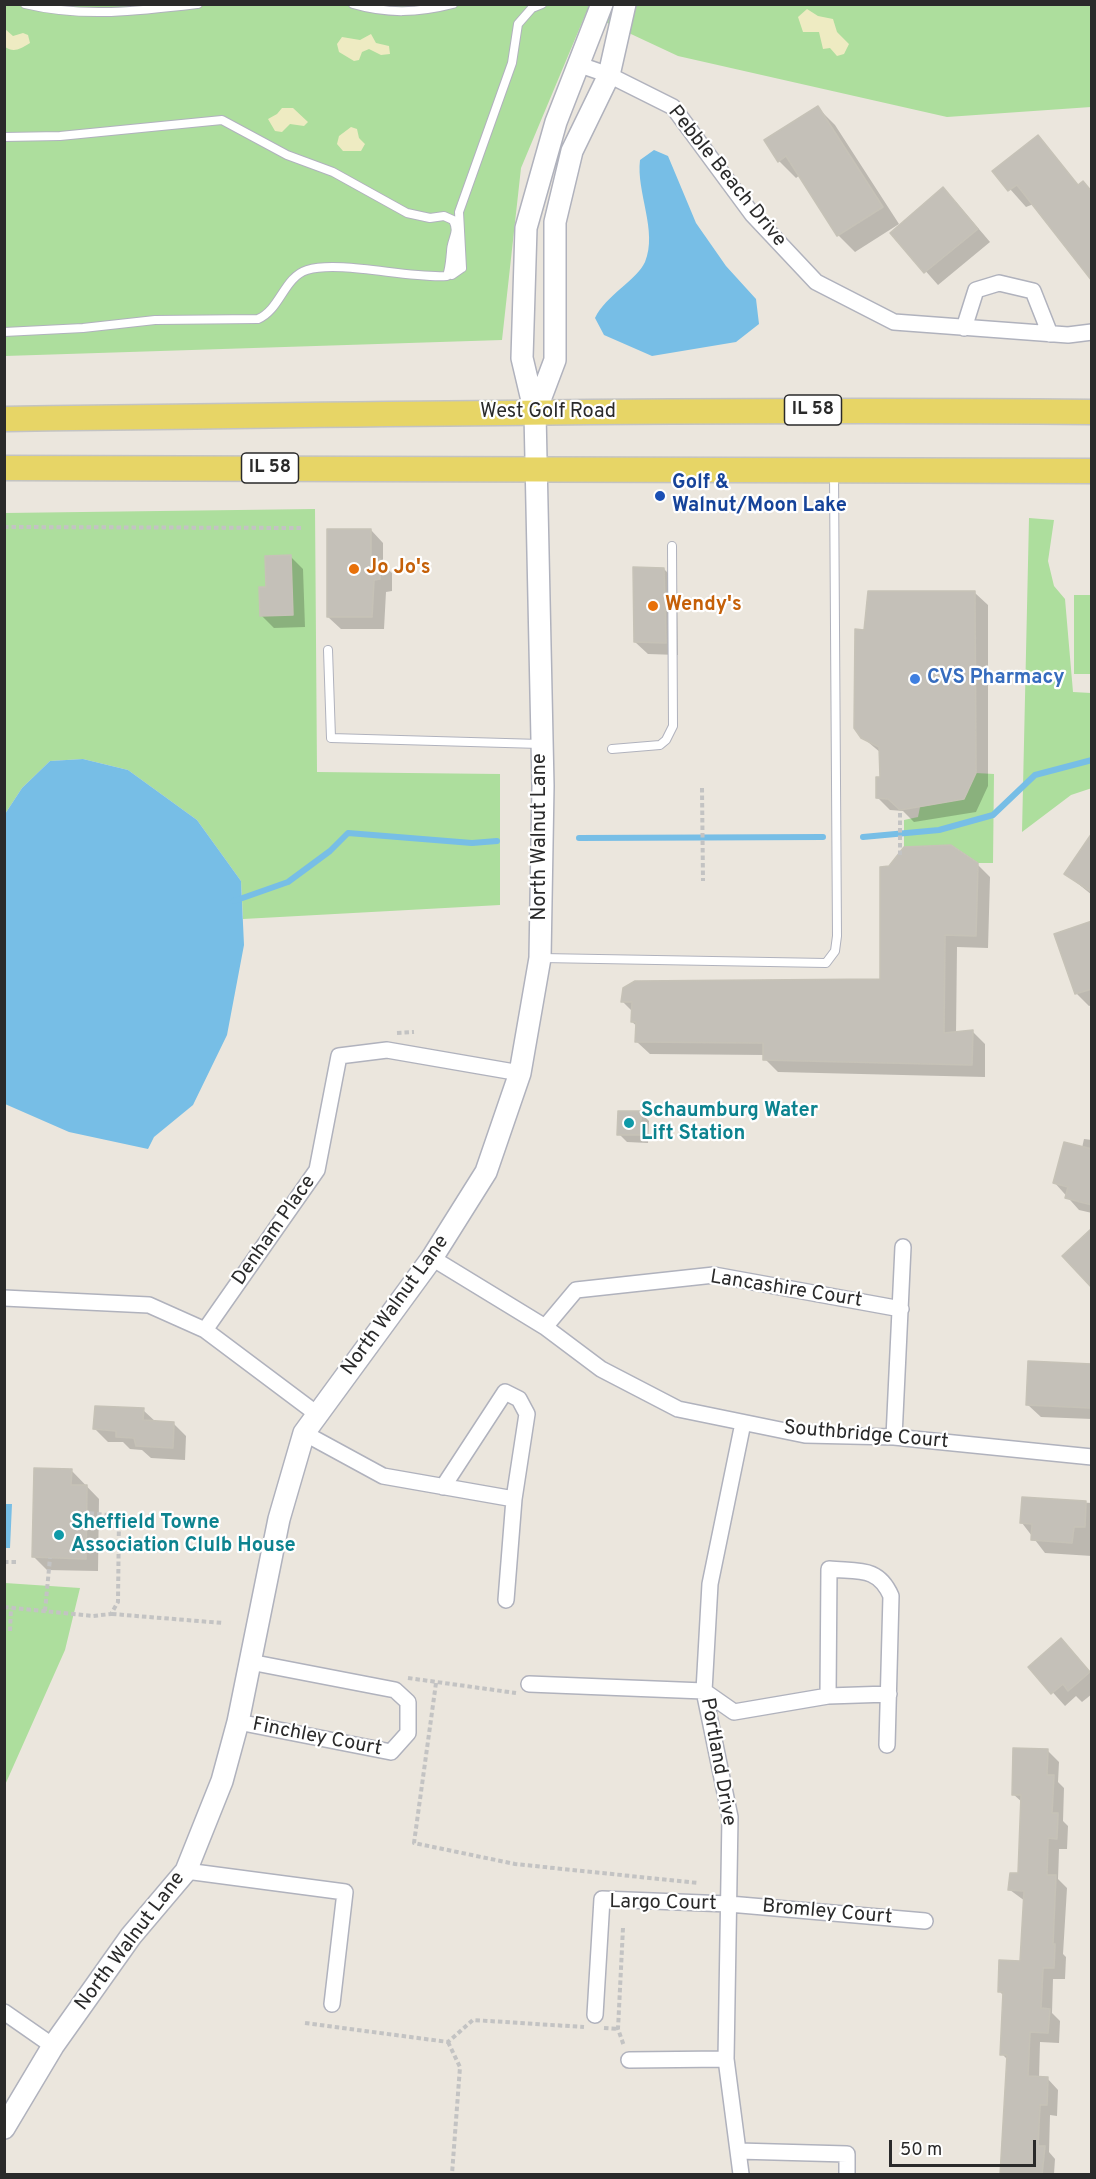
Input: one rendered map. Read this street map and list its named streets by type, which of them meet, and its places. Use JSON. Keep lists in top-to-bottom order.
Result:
{
  "streets": {
    "main road": ["IL 58", "West Golf Road"],
    "street": [
      "Pebble Beach Drive",
      "North Walnut Lane",
      "Denham Place",
      "Lancashire Court",
      "Southbridge Court",
      "Finchley Court",
      "Portland Drive",
      "Largo Court",
      "Bromley Court"
    ]
  },
  "crossings": [
    ["IL 58", "North Walnut Lane"],
    ["West Golf Road", "North Walnut Lane"],
    ["North Walnut Lane", "Denham Place"],
    ["North Walnut Lane", "Southbridge Court"],
    ["North Walnut Lane", "Finchley Court"],
    ["Lancashire Court", "Southbridge Court"],
    ["Southbridge Court", "Portland Drive"],
    ["Portland Drive", "Largo Court"],
    ["Portland Drive", "Bromley Court"],
    ["Largo Court", "Bromley Court"]
  ],
  "places": [
    "Golf & Walnut/Moon Lake",
    "Jo Jo's",
    "Wendy's",
    "CVS Pharmacy",
    "Schaumburg Water Lift Station",
    "Sheffield Towne Association Clulb House"
  ],
  "scale_bar": "50 m"
}
